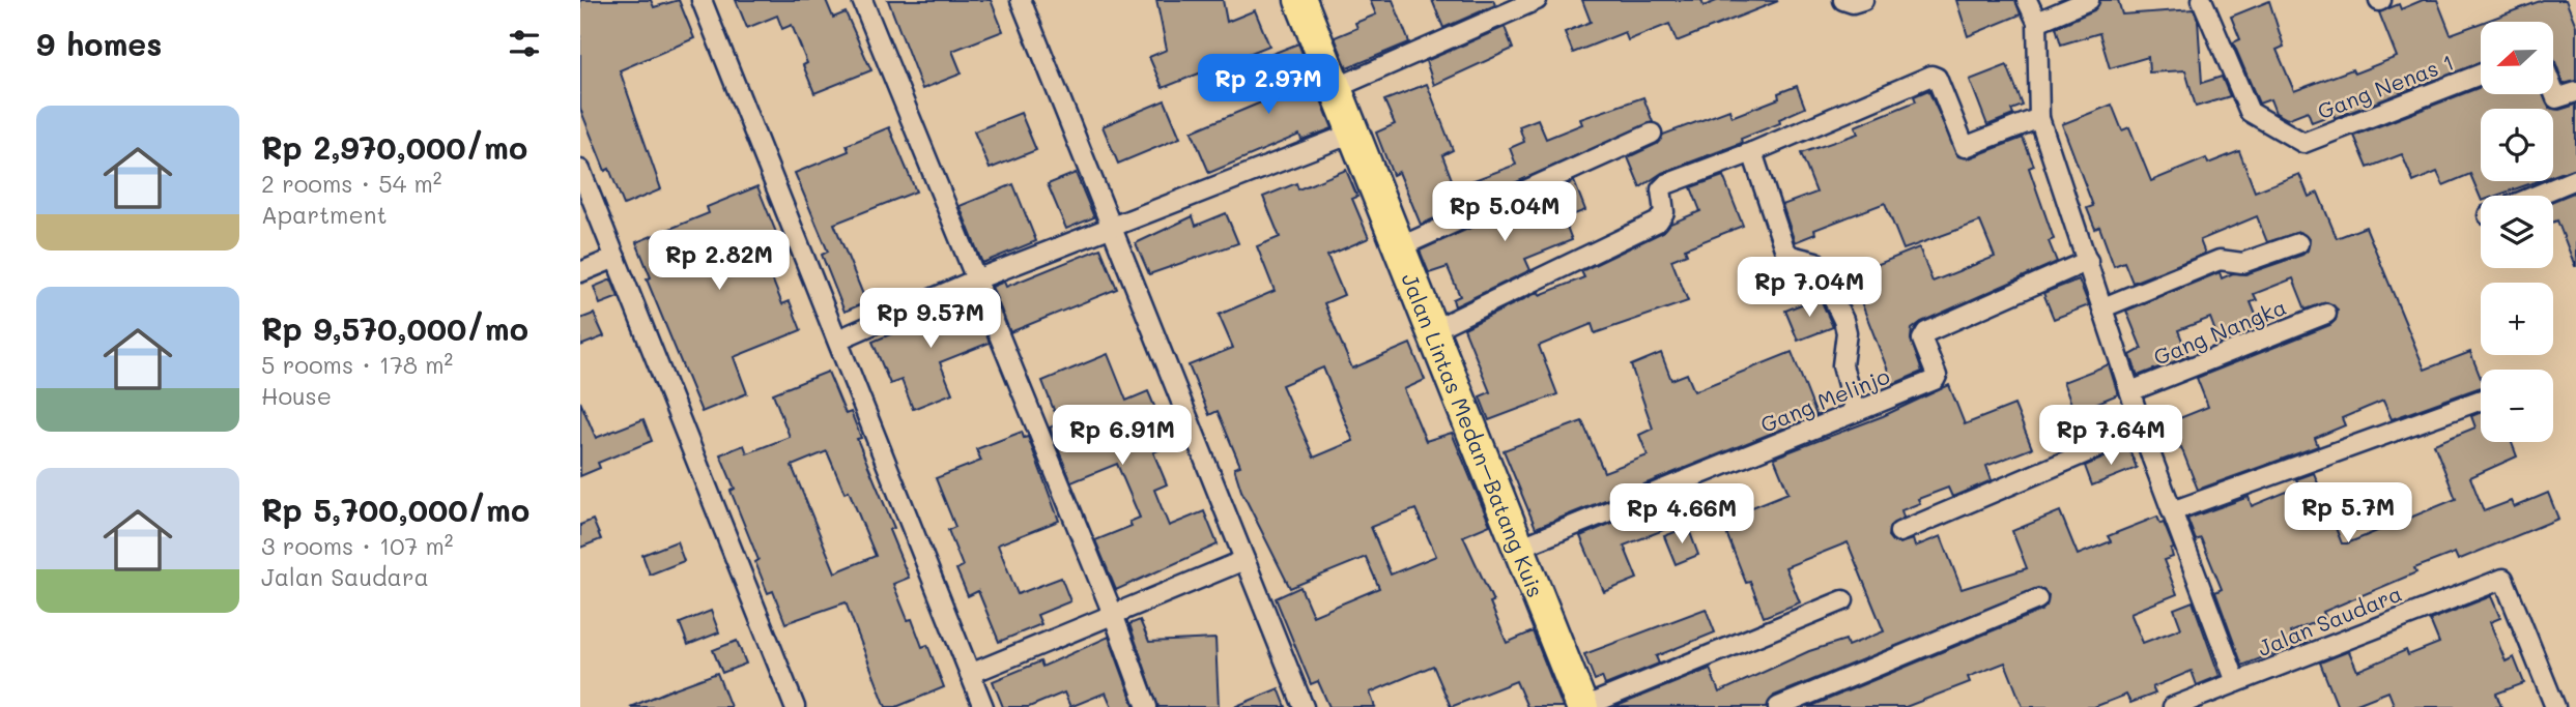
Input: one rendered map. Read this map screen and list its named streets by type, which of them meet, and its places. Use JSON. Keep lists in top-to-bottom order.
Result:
{
  "streets": {
    "highway": ["Jalan Lintas Medan–Batang Kuis"],
    "street": [
      "Gang Nenas 1",
      "Gang Nangka",
      "Gang Melinjo",
      "Jalan Saudara"
    ]
  },
  "crossings": [
    ["Gang Melinjo", "Jalan Lintas Medan–Batang Kuis"]
  ],
  "north": "left",
  "page": {
    "heading": "9 homes",
    "map_buttons": ["+", "−"],
    "price": [
      "Rp 2.97M",
      "Rp 5.04M",
      "Rp 2.82M",
      "Rp 7.04M",
      "Rp 9.57M",
      "Rp 6.91M",
      "Rp 7.64M",
      "Rp 5.7M",
      "Rp 4.66M"
    ],
    "list": [
      {
        "name": "Rp 2,970,000/mo",
        "note": "2 rooms · 54 m² · Apartment"
      },
      {
        "name": "Rp 9,570,000/mo",
        "note": "5 rooms · 178 m² · House"
      },
      {
        "name": "Rp 5,700,000/mo",
        "note": "3 rooms · 107 m² · Jalan Saudara"
      }
    ]
  }
}
